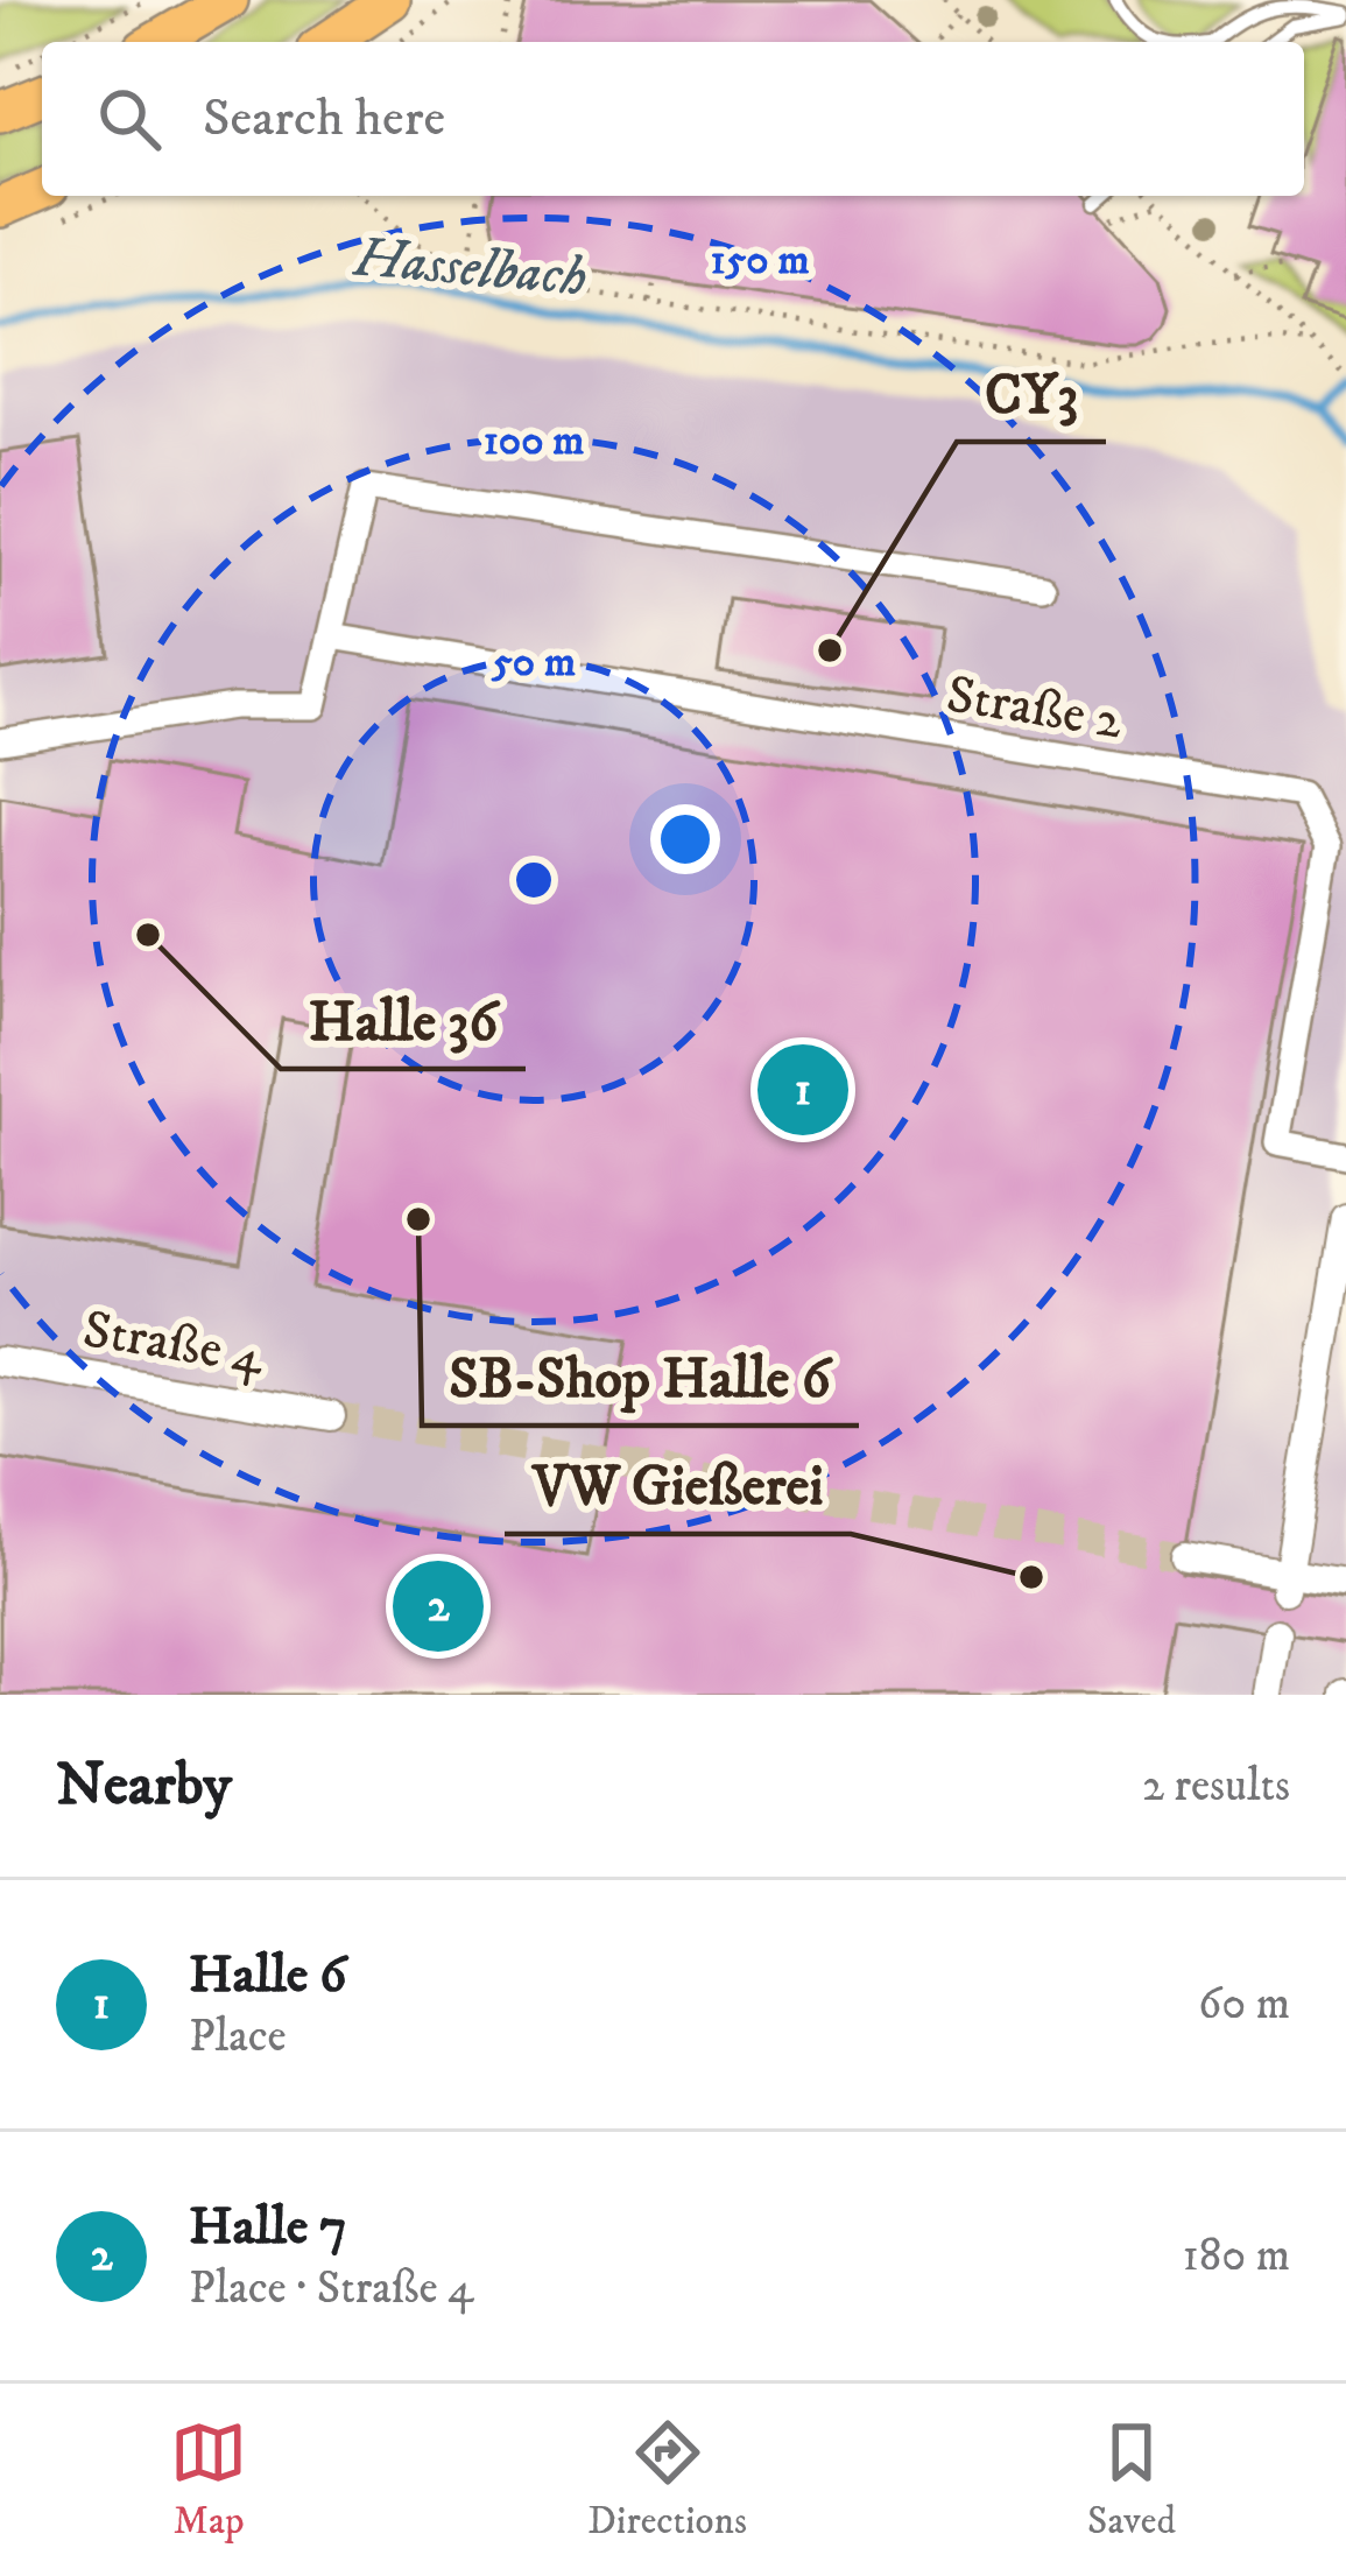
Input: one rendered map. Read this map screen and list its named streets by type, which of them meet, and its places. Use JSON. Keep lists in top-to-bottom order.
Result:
{
  "streets": {
    "street": ["Straße 2", "Straße 4"]
  },
  "water": ["Hasselbach"],
  "places": [
    "CY3",
    "Halle 36",
    "SB-Shop Halle 6",
    "VW Gießerei"
  ],
  "page": {
    "search": "Search here",
    "pins": ["1", "2"],
    "heading": ["Nearby", "2 results"],
    "list": [
      {
        "mark": "1",
        "name": "Halle 6",
        "note": "Place",
        "value": "60 m"
      },
      {
        "mark": "2",
        "name": "Halle 7",
        "note": "Place · Straße 4",
        "value": "180 m"
      }
    ],
    "nav": ["Map", "Directions", "Saved"]
  },
  "rings": ["150 m", "100 m", "50 m"]
}
